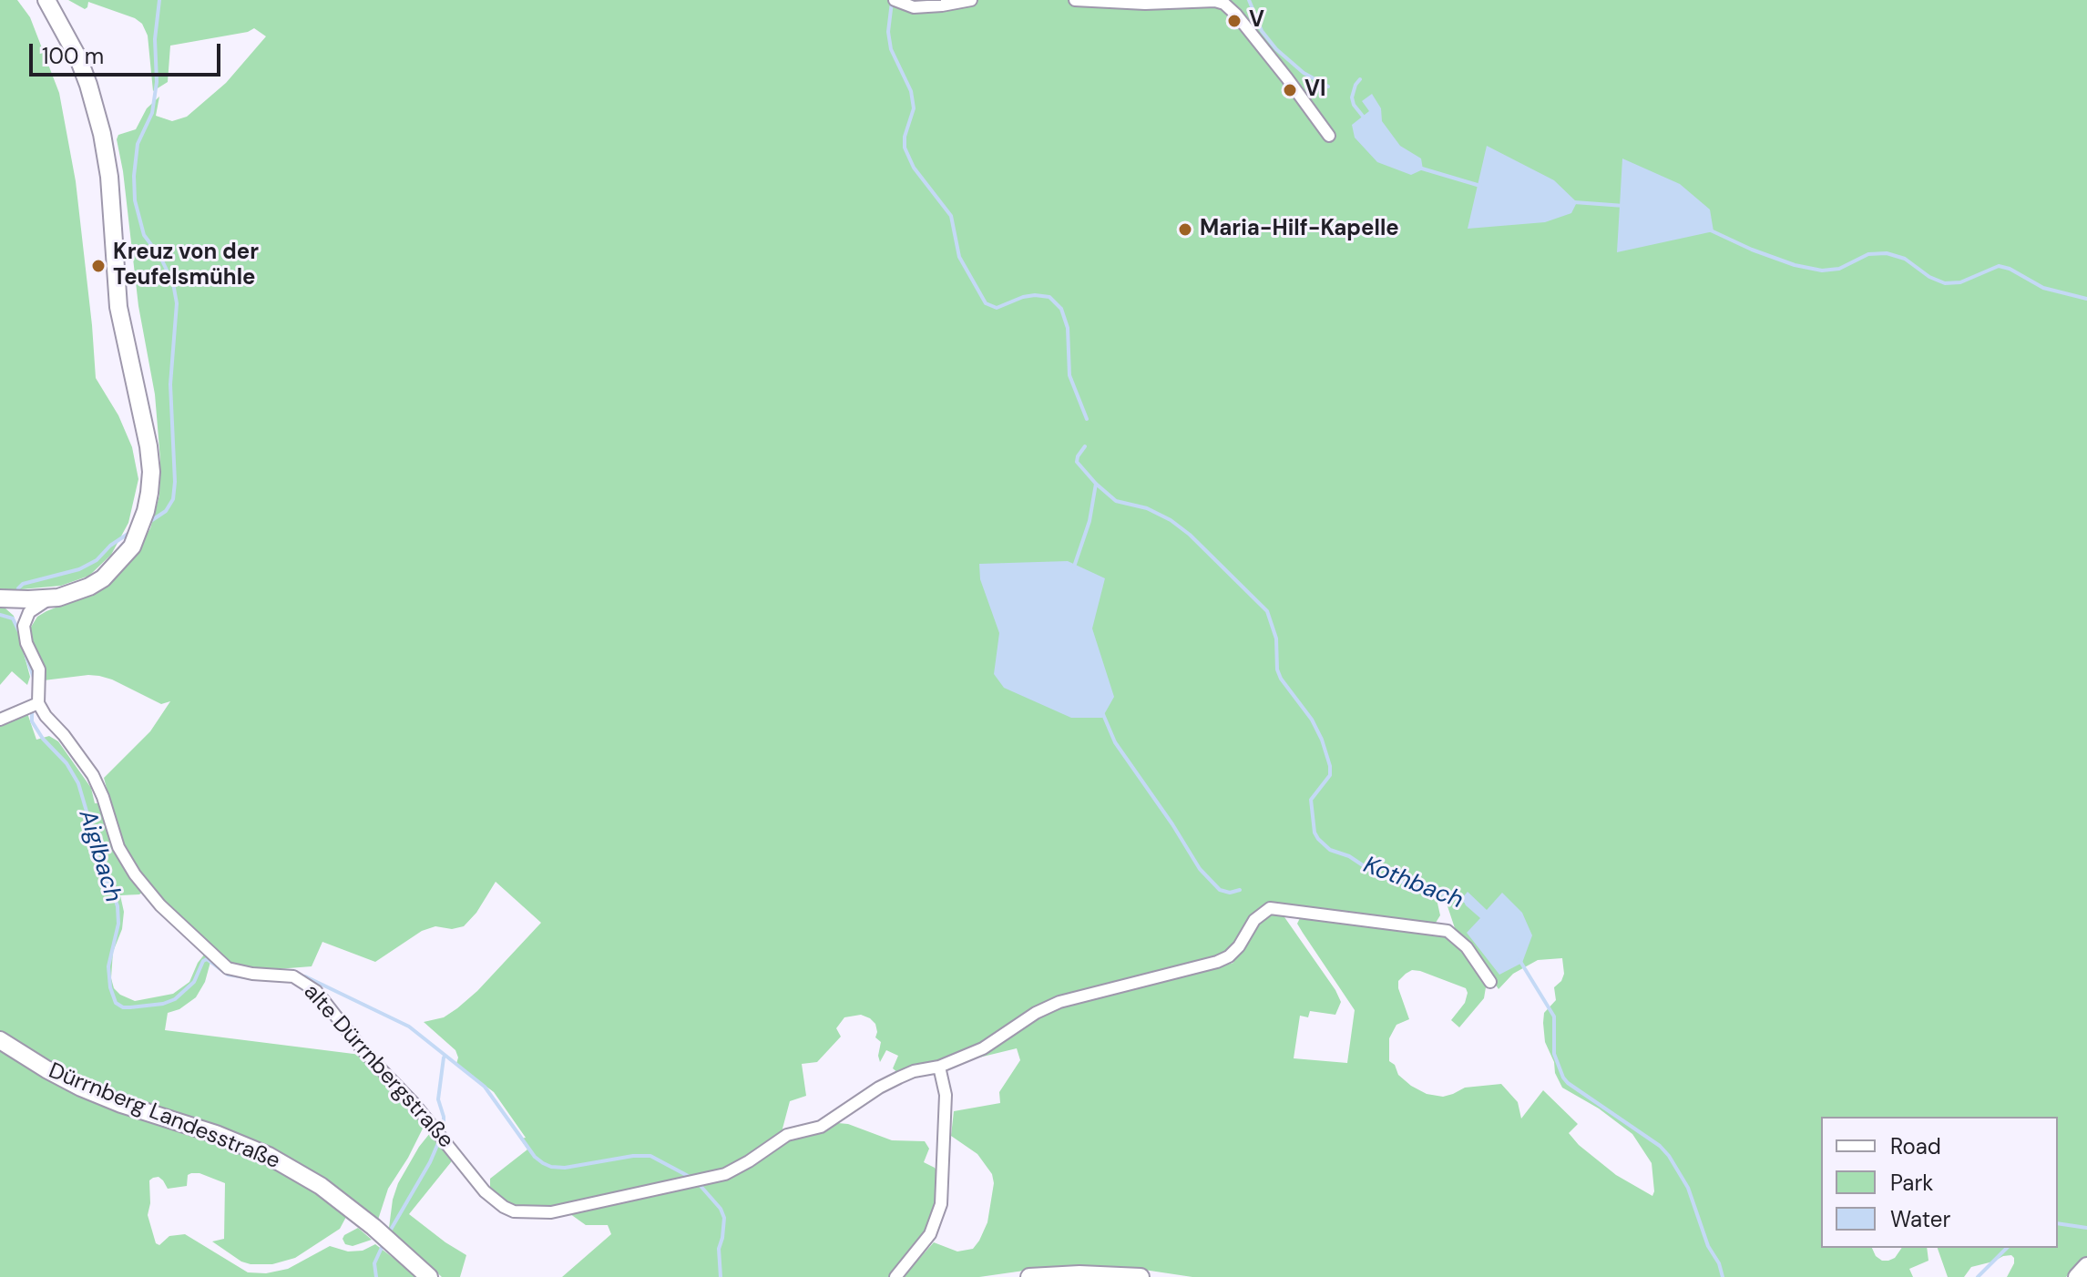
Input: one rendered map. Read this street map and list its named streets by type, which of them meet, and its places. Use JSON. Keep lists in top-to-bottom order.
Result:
{
  "streets": {
    "main road": ["Dürrnberg Landesstraße"],
    "street": ["alte Dürrnbergstraße"]
  },
  "water": ["Aiglbach", "Kothbach"],
  "places": [
    "V",
    "VI",
    "Maria-Hilf-Kapelle",
    "Kreuz von der Teufelsmühle"
  ],
  "legend": ["Road", "Park", "Water"],
  "scale_bar": "100 m"
}
